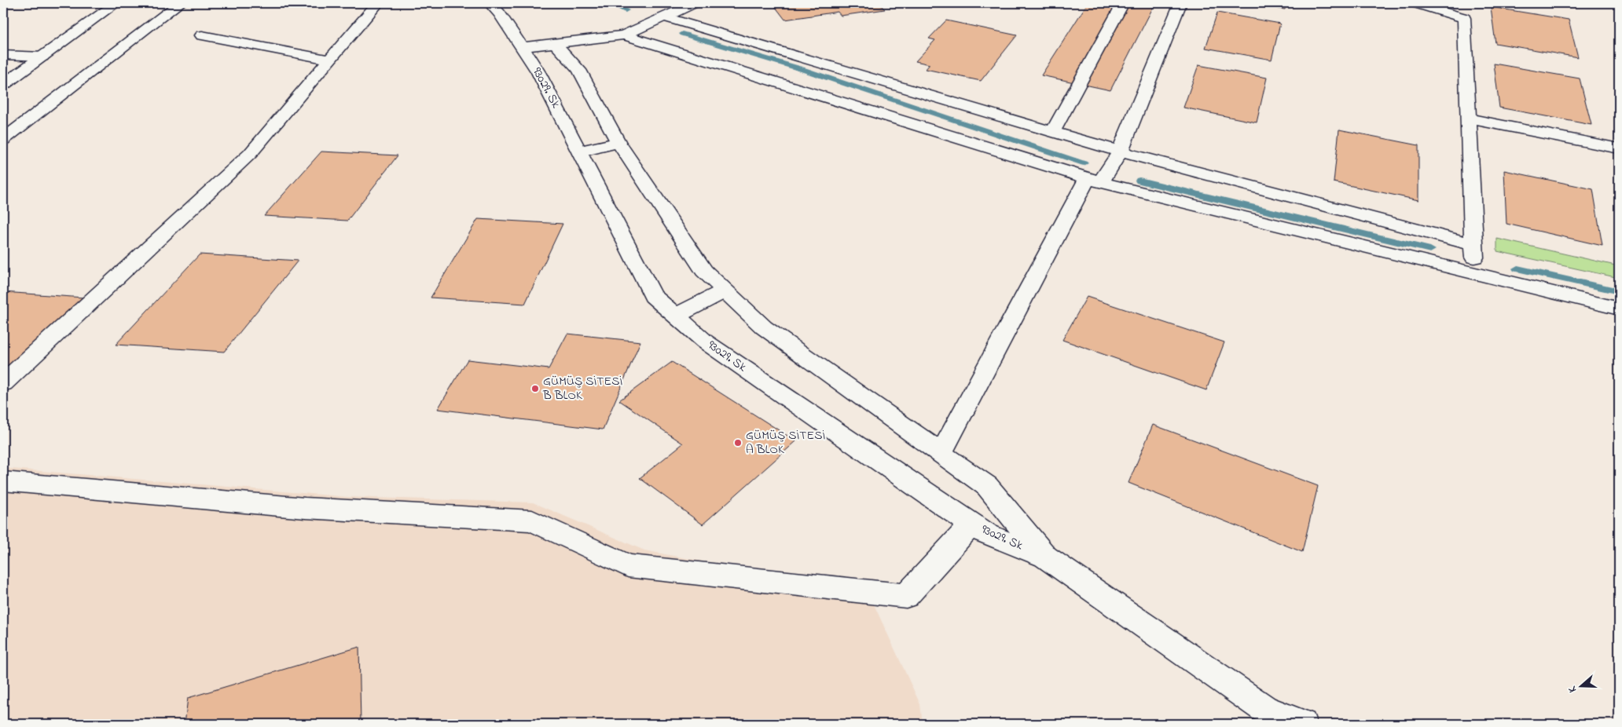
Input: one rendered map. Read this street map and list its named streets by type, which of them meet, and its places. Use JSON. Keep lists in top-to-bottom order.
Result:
{
  "streets": {
    "street": ["93029. Sk"]
  },
  "places": ["GÜMÜŞ SİTESİ B BLOK", "GÜMÜŞ SİTESİ A BLOK"],
  "north": "left"
}
